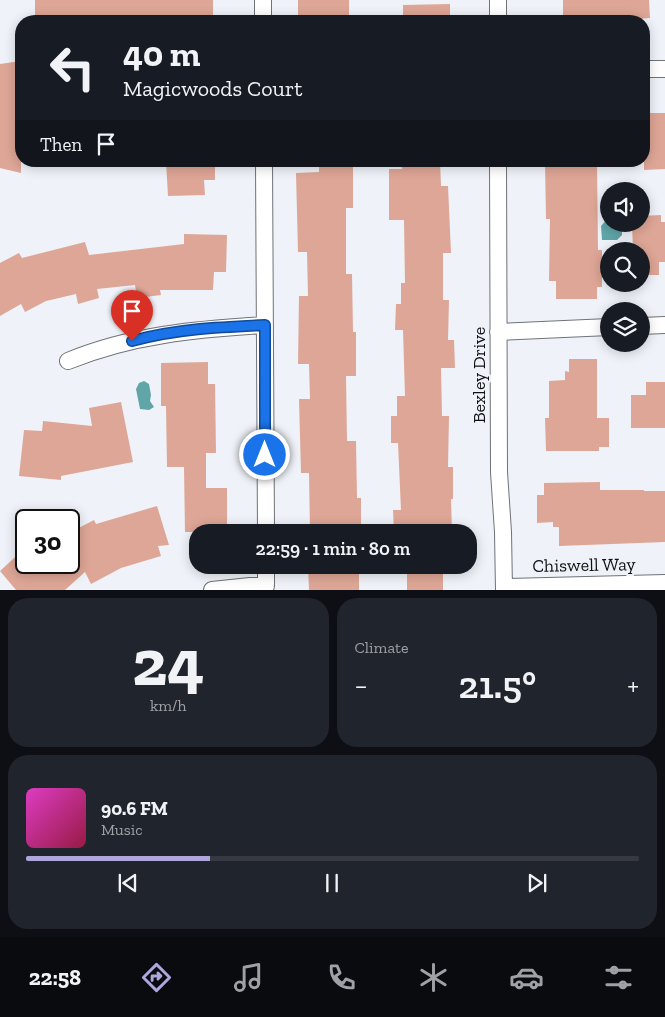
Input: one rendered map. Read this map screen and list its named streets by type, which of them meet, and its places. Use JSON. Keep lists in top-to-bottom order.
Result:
{
  "streets": {
    "street": ["Bexley Drive", "Chiswell Way"]
  },
  "crossings": [
    ["Bexley Drive", "Chiswell Way"]
  ],
  "page": {
    "turn": ["40 m", "Magicwoods Court"],
    "then": "Then",
    "limit": "30",
    "trip": "22:59 · 1 min · 80 m",
    "tile": [
      ["24", "km/h"],
      "Climate"
    ],
    "heat": ["−", "21.5°", "+"],
    "song": ["90.6 FM", "Music"],
    "tabs": "22:58"
  }
}
